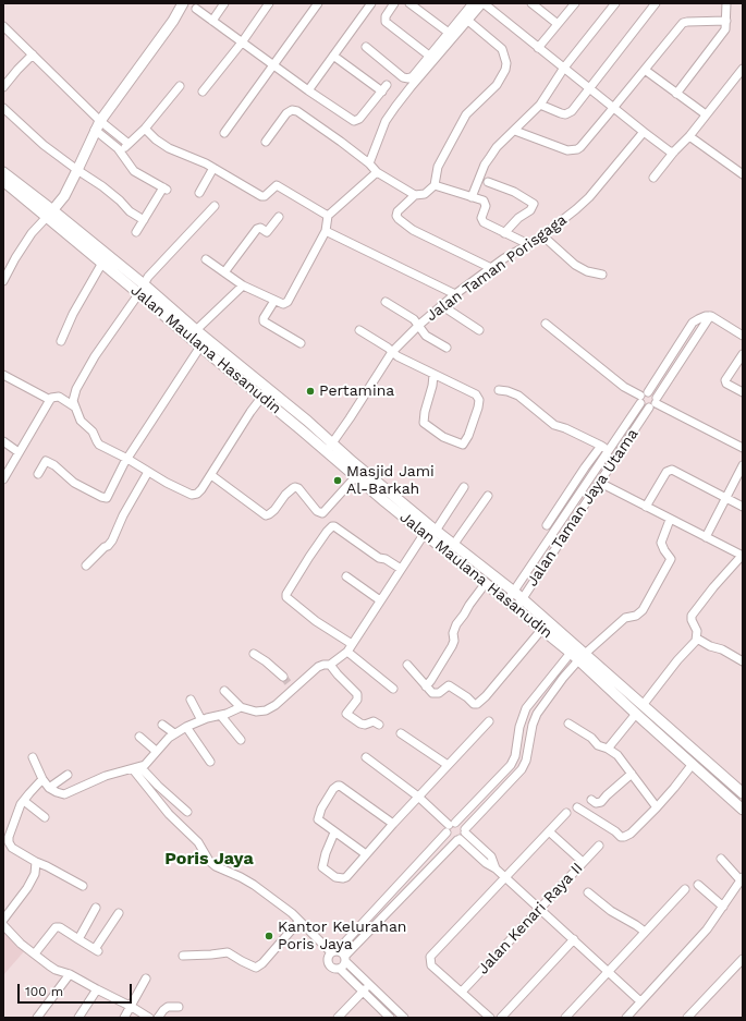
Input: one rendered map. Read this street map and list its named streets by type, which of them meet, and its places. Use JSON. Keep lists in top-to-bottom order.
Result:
{
  "streets": {
    "street": [
      "Jalan Taman Porisgaga",
      "Jalan Maulana Hasanudin",
      "Jalan Taman Jaya Utama",
      "Jalan Kenari Raya II"
    ]
  },
  "crossings": [
    ["Jalan Taman Porisgaga", "Jalan Maulana Hasanudin"],
    ["Jalan Maulana Hasanudin", "Jalan Taman Jaya Utama"]
  ],
  "districts": ["Poris Jaya"],
  "places": ["Pertamina", "Masjid Jami Al-Barkah", "Kantor Kelurahan Poris Jaya"],
  "scale_bar": "100 m"
}
